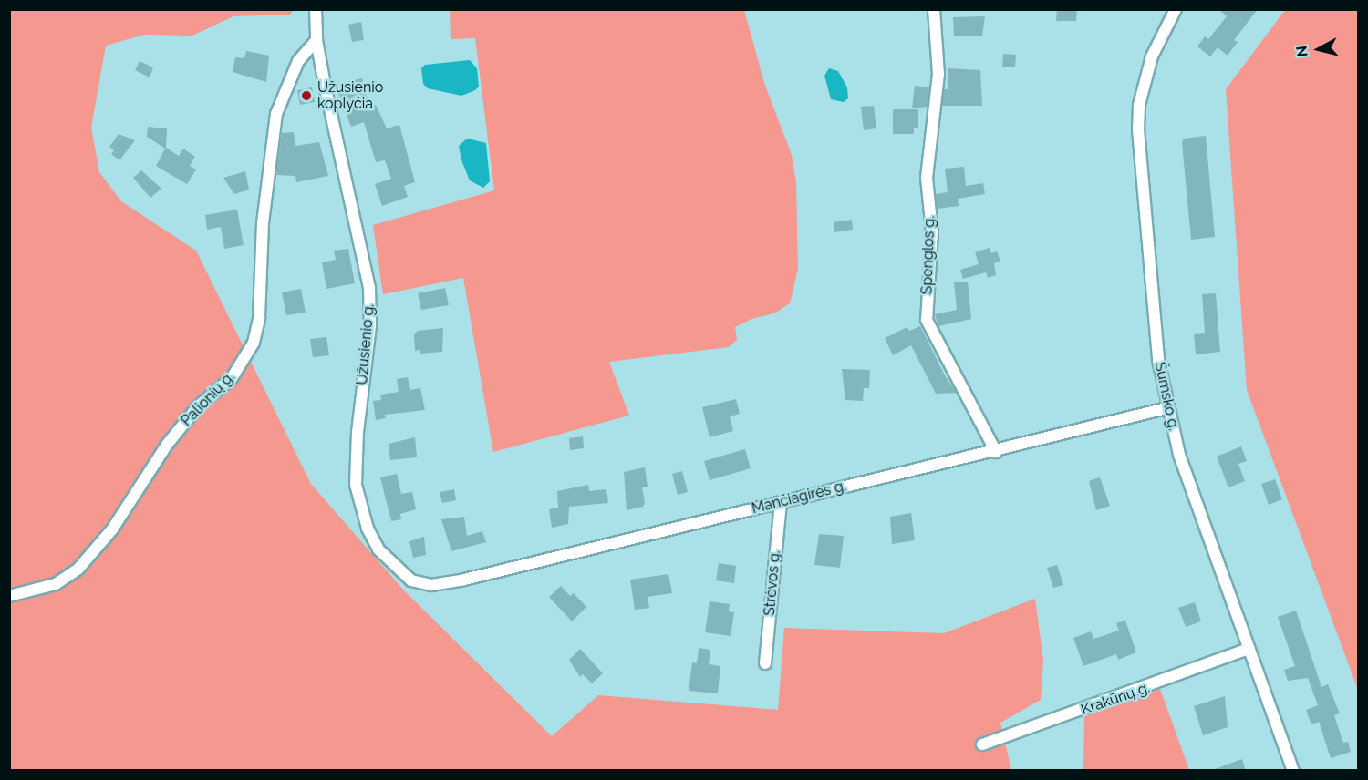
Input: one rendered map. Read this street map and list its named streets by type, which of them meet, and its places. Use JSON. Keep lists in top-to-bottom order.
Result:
{
  "streets": {
    "street": [
      "Spenglos g.",
      "Užusienio g.",
      "Šumsko g.",
      "Palionių g.",
      "Mančiagirės g.",
      "Strėvos g.",
      "Krakūnų g."
    ]
  },
  "crossings": [
    ["Spenglos g.", "Mančiagirės g."],
    ["Užusienio g.", "Palionių g."],
    ["Užusienio g.", "Mančiagirės g."],
    ["Šumsko g.", "Mančiagirės g."],
    ["Šumsko g.", "Krakūnų g."],
    ["Mančiagirės g.", "Strėvos g."]
  ],
  "places": ["Užusienio koplyčia"],
  "north": "left"
}
